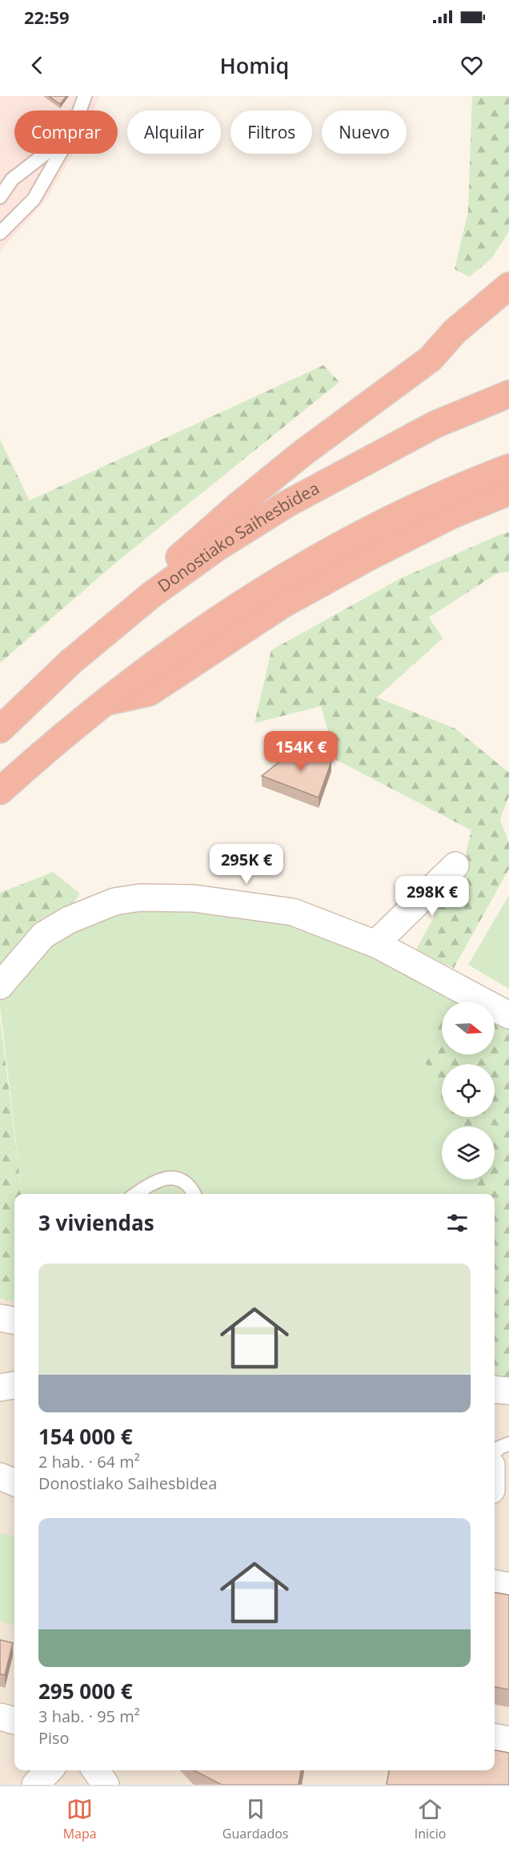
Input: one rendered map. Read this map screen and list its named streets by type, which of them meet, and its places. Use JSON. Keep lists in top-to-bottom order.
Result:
{
  "streets": {
    "highway": ["Donostiako Saihesbidea"]
  },
  "north": "right",
  "page": {
    "status": "22:59",
    "header": "Homiq",
    "chip": [
      "Comprar",
      "Alquilar",
      "Filtros",
      "Nuevo"
    ],
    "price": ["154K €", "295K €", "298K €"],
    "heading": "3 viviendas",
    "list": [
      {
        "name": "154 000 €",
        "note": "2 hab. · 64 m² · Donostiako Saihesbidea"
      },
      {
        "name": "295 000 €",
        "note": "3 hab. · 95 m² · Piso"
      }
    ],
    "tabs": ["Mapa", "Guardados", "Inicio"]
  }
}
